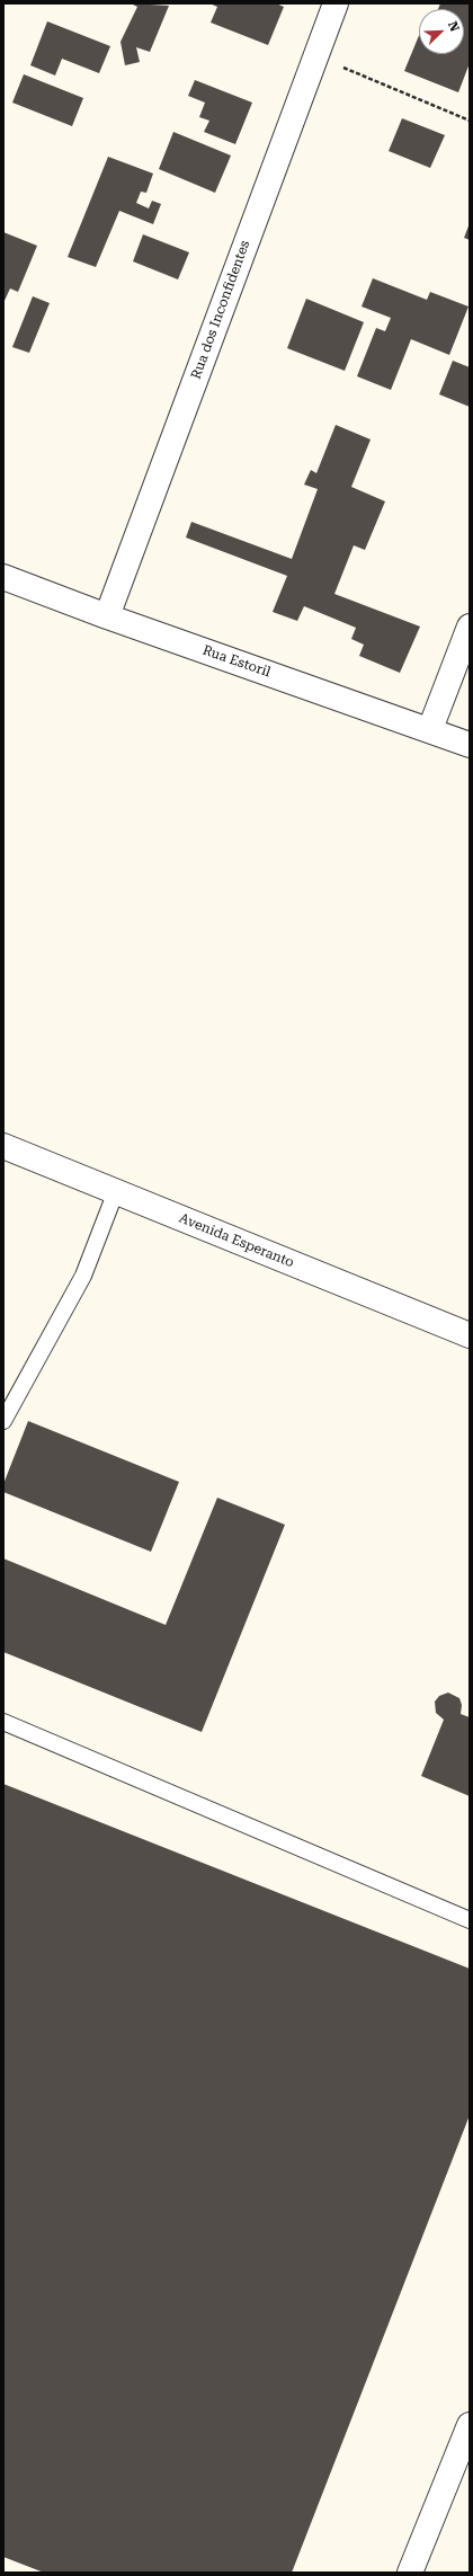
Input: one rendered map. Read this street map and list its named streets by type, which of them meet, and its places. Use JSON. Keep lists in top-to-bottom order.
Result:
{
  "streets": {
    "street": ["Rua dos Inconfidentes", "Rua Estoril", "Avenida Esperanto"]
  },
  "crossings": [
    ["Rua dos Inconfidentes", "Rua Estoril"]
  ],
  "north": "top right"
}
